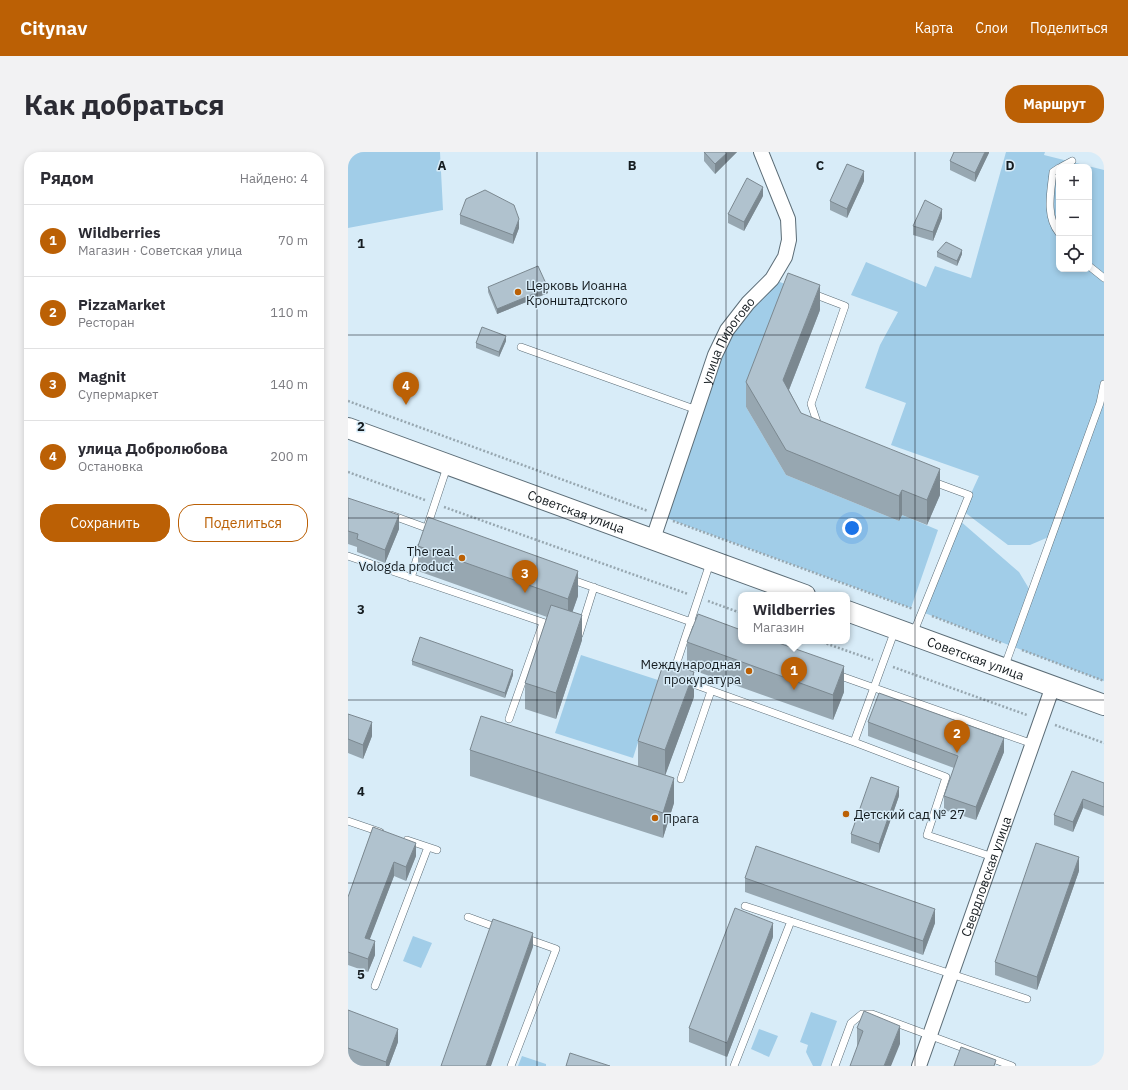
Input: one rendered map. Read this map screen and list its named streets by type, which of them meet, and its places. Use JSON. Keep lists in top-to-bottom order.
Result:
{
  "streets": {
    "main road": ["Советская улица"],
    "street": ["улица Пирогово", "Свердловская улица"]
  },
  "crossings": [
    ["улица Пирогово", "Советская улица"],
    ["Советская улица", "Свердловская улица"]
  ],
  "places": [
    "Церковь Иоанна Кронштадтского",
    "The real Vologda product",
    "Международная прокуратура",
    "Детский сад № 27",
    "Прага"
  ],
  "page": {
    "header": "Citynav",
    "nav": ["Карта", "Слои", "Поделиться"],
    "buttons": [
      "Маршрут",
      ["Сохранить", "Поделиться"]
    ],
    "title": "Как добраться",
    "heading": ["Рядом", "Найдено: 4"],
    "map_buttons": ["+", "−"],
    "list": [
      {
        "mark": "1",
        "name": "Wildberries",
        "note": "Магазин · Советская улица",
        "value": "70 m"
      },
      {
        "mark": "2",
        "name": "PizzaMarket",
        "note": "Ресторан",
        "value": "110 m"
      },
      {
        "mark": "3",
        "name": "Magnit",
        "note": "Супермаркет",
        "value": "140 m"
      },
      {
        "mark": "4",
        "name": "улица Добролюбова",
        "note": "Остановка",
        "value": "200 m"
      }
    ],
    "pins": [
      "4",
      "3",
      "1",
      "2"
    ],
    "popup": ["Wildberries", "Магазин"]
  },
  "grid": {
    "columns": [
      "A",
      "B",
      "C",
      "D"
    ],
    "rows": [
      "1",
      "2",
      "3",
      "4",
      "5"
    ]
  }
}
